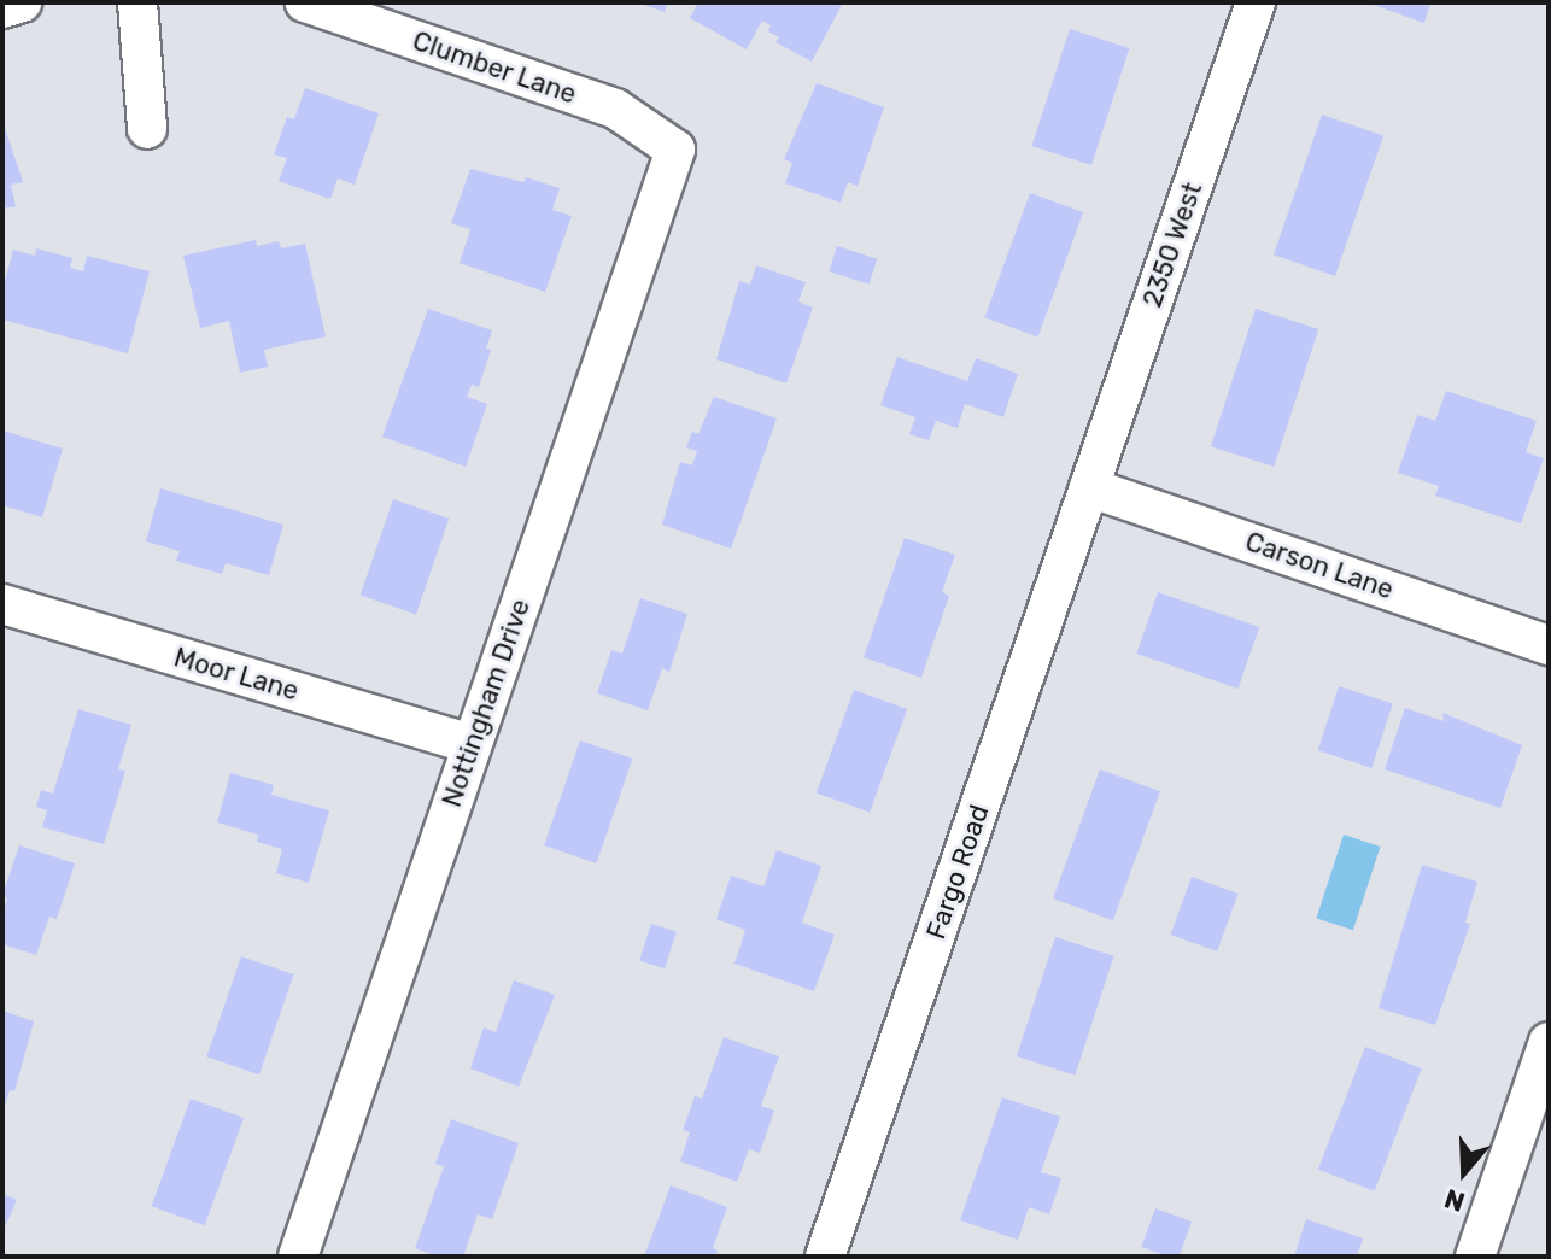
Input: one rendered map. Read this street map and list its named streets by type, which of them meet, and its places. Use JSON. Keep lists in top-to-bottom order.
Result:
{
  "streets": {
    "street": [
      "Clumber Lane",
      "2350 West",
      "Carson Lane",
      "Moor Lane",
      "Nottingham Drive",
      "Fargo Road"
    ]
  },
  "crossings": [
    ["Clumber Lane", "Nottingham Drive"],
    ["2350 West", "Carson Lane"],
    ["2350 West", "Fargo Road"],
    ["Carson Lane", "Fargo Road"],
    ["Moor Lane", "Nottingham Drive"]
  ],
  "north": "bottom"
}
